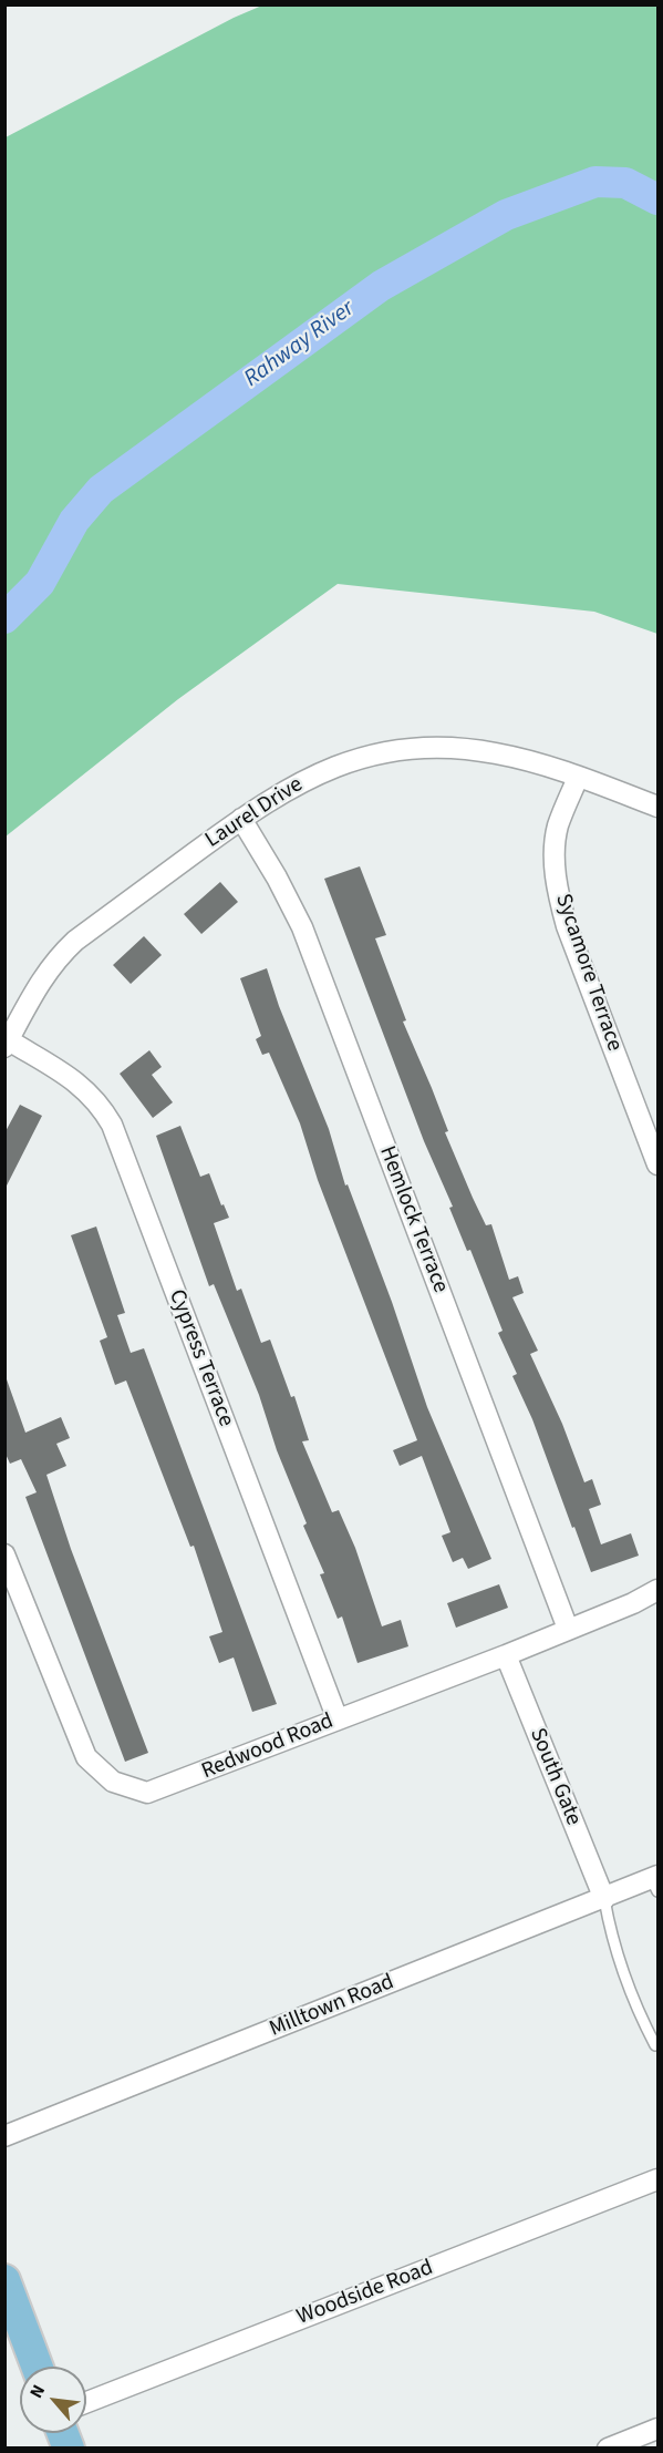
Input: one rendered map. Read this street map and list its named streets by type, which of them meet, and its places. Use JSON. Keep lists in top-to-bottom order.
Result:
{
  "streets": {
    "street": [
      "Laurel Drive",
      "Sycamore Terrace",
      "Hemlock Terrace",
      "Cypress Terrace",
      "Redwood Road",
      "South Gate",
      "Milltown Road",
      "Woodside Road"
    ]
  },
  "crossings": [
    ["Laurel Drive", "Sycamore Terrace"],
    ["Laurel Drive", "Hemlock Terrace"],
    ["Laurel Drive", "Cypress Terrace"],
    ["Hemlock Terrace", "Redwood Road"],
    ["Cypress Terrace", "Redwood Road"],
    ["Redwood Road", "South Gate"],
    ["South Gate", "Milltown Road"]
  ],
  "water": ["Rahway River"],
  "north": "top left"
}
